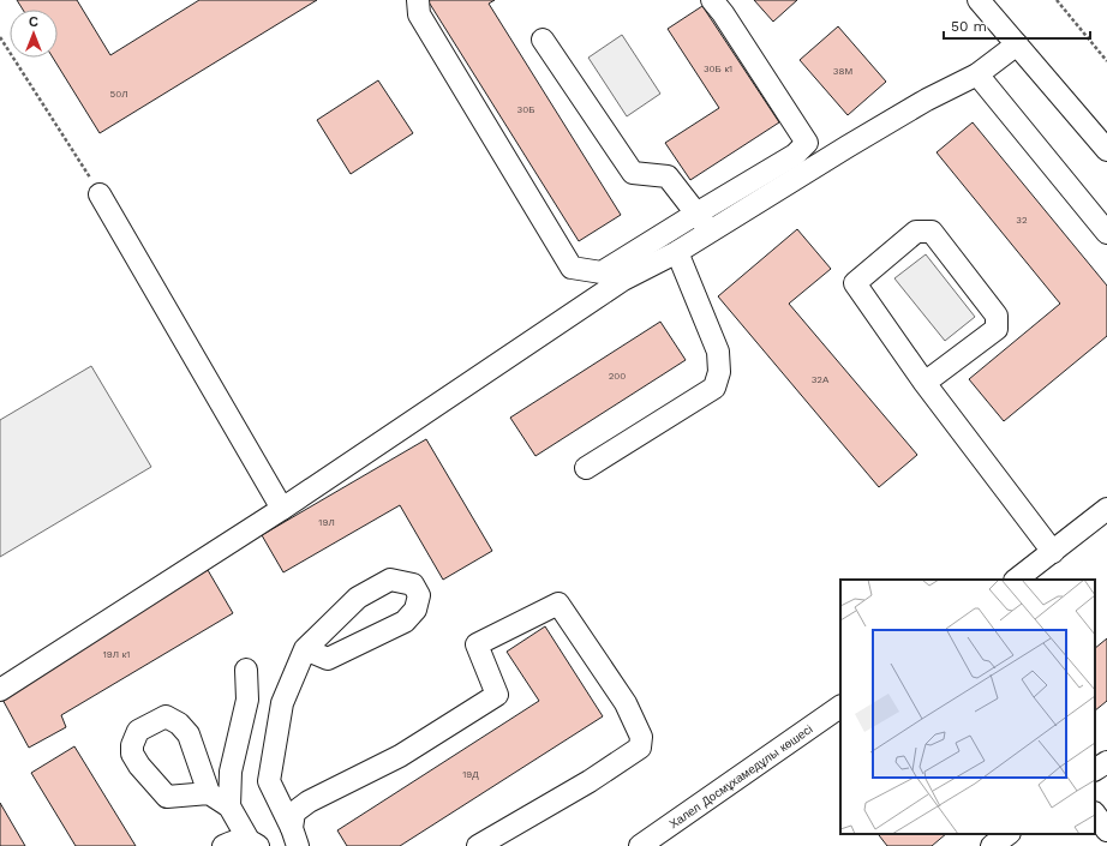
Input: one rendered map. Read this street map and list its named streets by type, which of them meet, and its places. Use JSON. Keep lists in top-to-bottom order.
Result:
{
  "streets": {
    "street": ["Халел Досмұхамедұлы көшесі"]
  },
  "house_numbers": [
    "30Б к1",
    "38М",
    "50Л",
    "30Б",
    "32",
    "200",
    "32А",
    "19Л",
    "19Л к1",
    "19Д"
  ],
  "scale_bar": "50 m",
  "north": "top"
}
